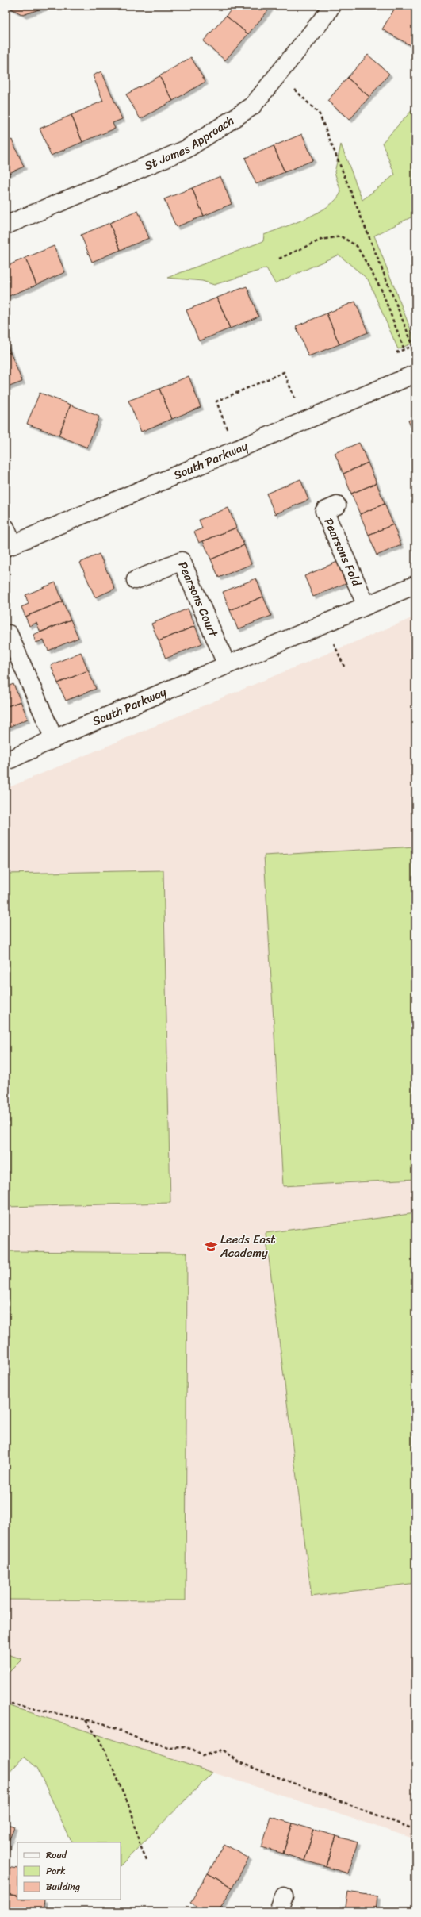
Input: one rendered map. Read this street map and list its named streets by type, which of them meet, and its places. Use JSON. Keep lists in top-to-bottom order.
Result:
{
  "streets": {
    "street": [
      "St James Approach",
      "South Parkway",
      "Pearsons Fold",
      "Pearsons Court"
    ]
  },
  "crossings": [
    ["South Parkway", "Pearsons Fold"],
    ["South Parkway", "Pearsons Court"]
  ],
  "places": {
    "school or university": ["Leeds East Academy"]
  },
  "legend": ["Road", "Park", "Building"]
}
